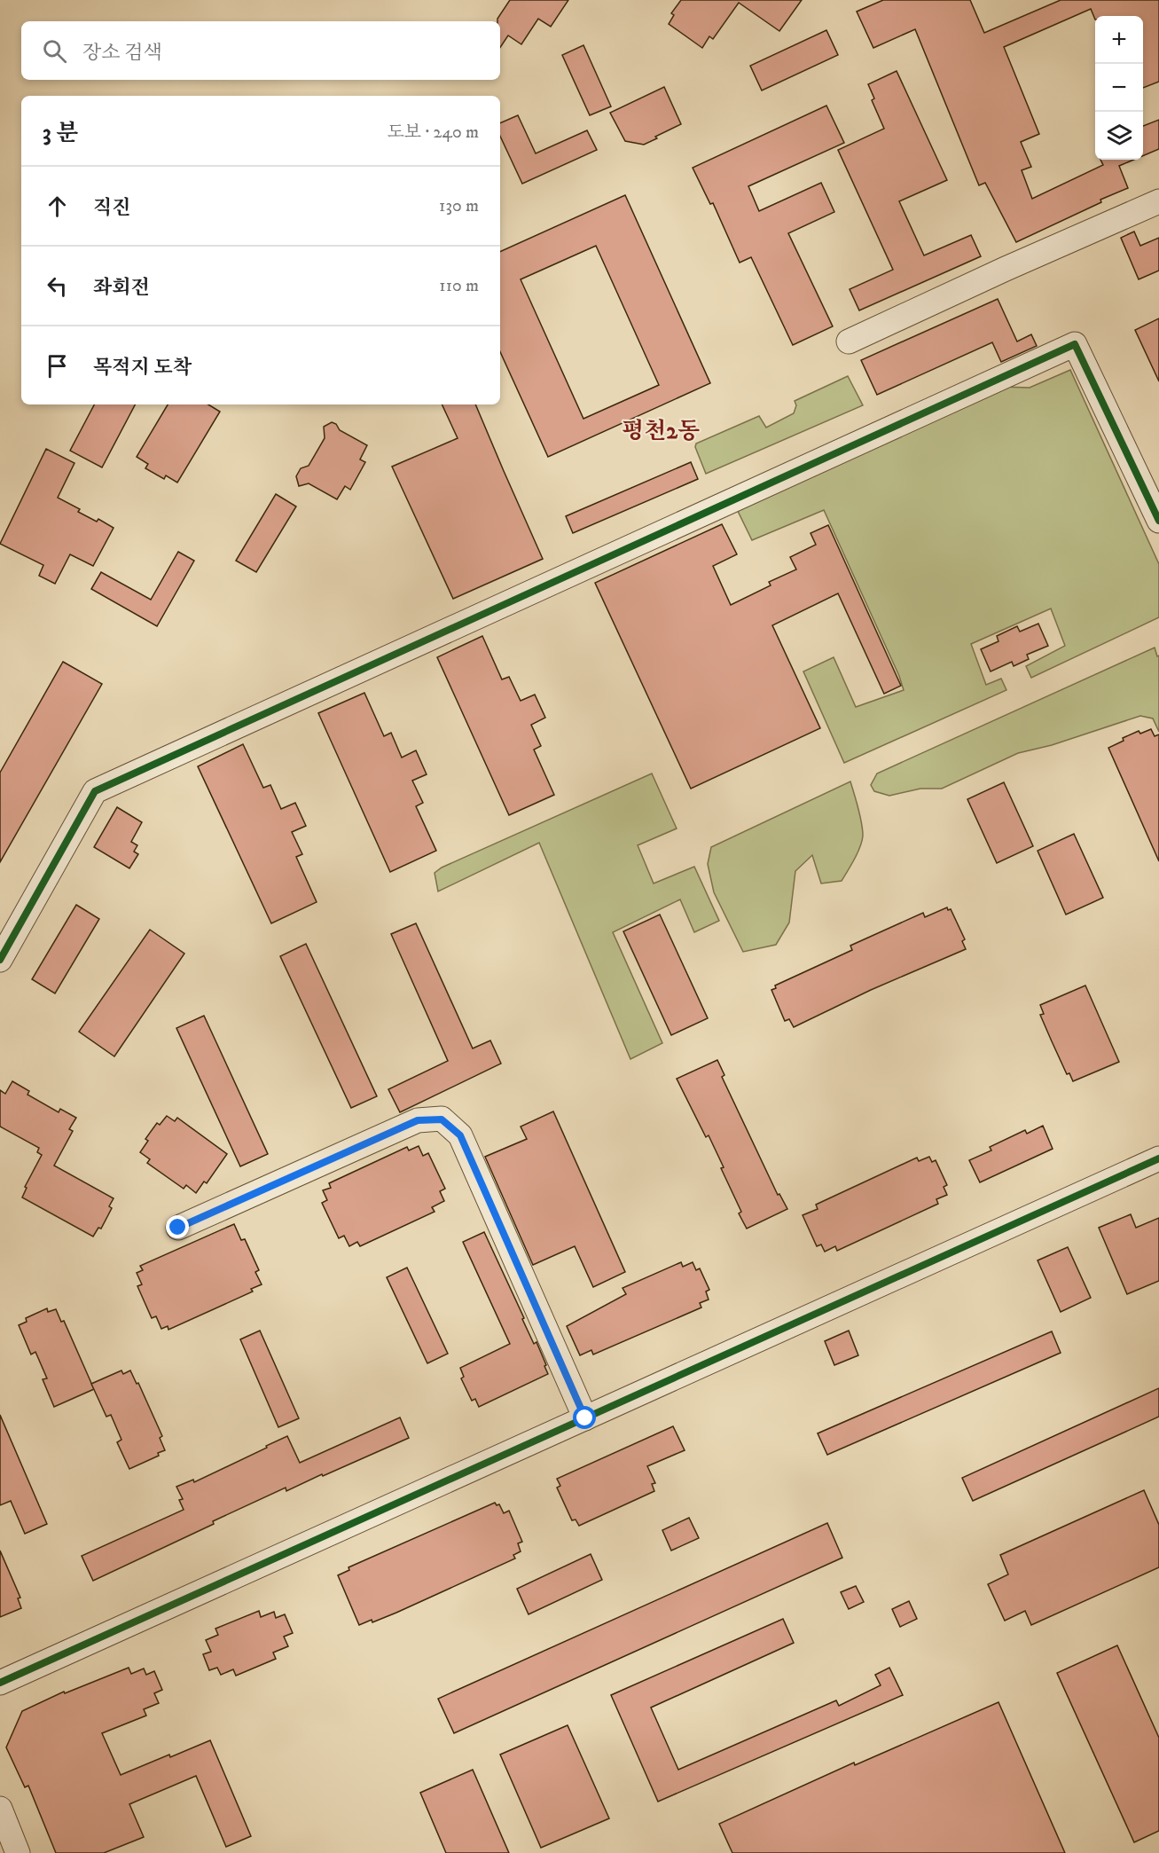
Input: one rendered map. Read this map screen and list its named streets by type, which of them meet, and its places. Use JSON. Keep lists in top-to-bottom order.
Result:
{
  "districts": ["평천2동"],
  "page": {
    "map_buttons": ["+", "−"],
    "search": "장소 검색",
    "heading": ["3 분", "도보 · 240 m"],
    "list": [
      ["직진", "130 m"],
      ["좌회전", "110 m"],
      "목적지 도착"
    ]
  }
}
